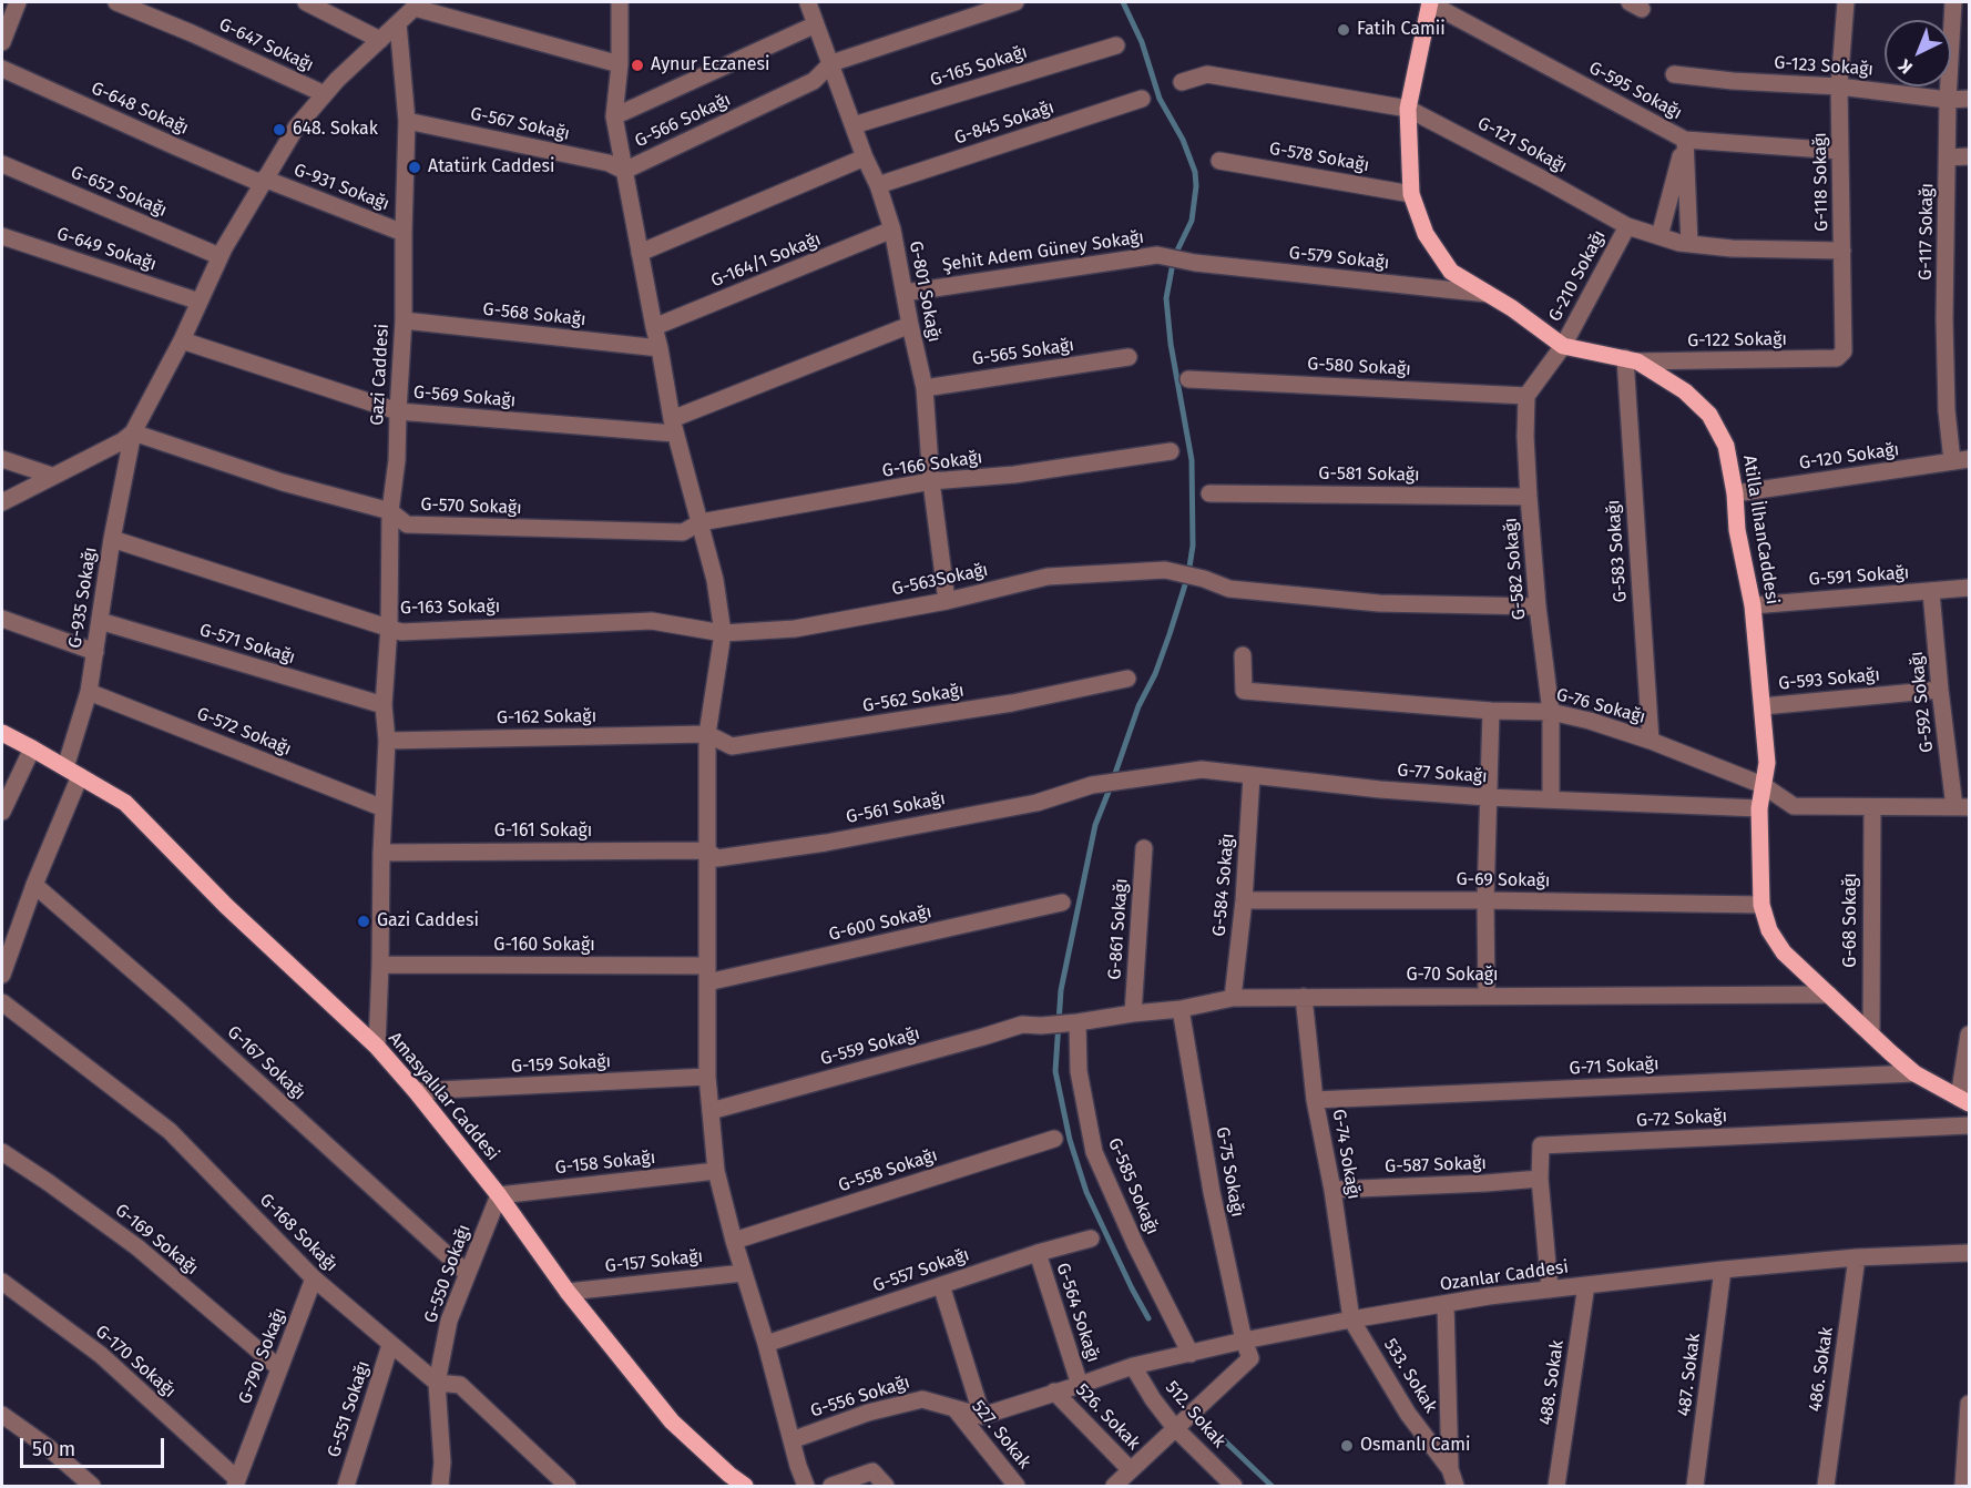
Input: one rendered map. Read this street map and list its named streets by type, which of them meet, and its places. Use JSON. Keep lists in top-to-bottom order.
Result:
{
  "streets": {
    "main road": ["Atilla İlhanCaddesi", "Amasyalılar Caddesi"],
    "street": [
      "G-647 Sokağı",
      "G-165 Sokağı",
      "G-123 Sokağı",
      "G-595 Sokağı",
      "G-648 Sokağı",
      "G-566 Sokağı",
      "G-845 Sokağı",
      "G-567 Sokağı",
      "G-121 Sokağı",
      "G-578 Sokağı",
      "G-118 Sokağı",
      "G-931 Sokağı",
      "G-652 Sokağı",
      "G-117 Sokağı",
      "G-649 Sokağı",
      "Şehit Adem Güney Sokağı",
      "G-579 Sokağı",
      "G-164/1 Sokağı",
      "G-210 Sokağı",
      "G-801 Sokağı",
      "G-568 Sokağı",
      "G-122 Sokağı",
      "G-565 Sokağı",
      "G-580 Sokağı",
      "Gazi Caddesi",
      "G-569 Sokağı",
      "G-120 Sokağı",
      "G-166 Sokağı",
      "G-581 Sokağı",
      "G-570 Sokağı",
      "G-583 Sokağı",
      "G-582 Sokağı",
      "G-591 Sokağı",
      "G-563Sokağı",
      "G-935 Sokağı",
      "G-163 Sokağı",
      "G-571 Sokağı",
      "G-593 Sokağı",
      "G-562 Sokağı",
      "G-592 Sokağı",
      "G-76 Sokağı",
      "G-162 Sokağı",
      "G-572 Sokağı",
      "G-77 Sokağı",
      "G-561 Sokağı",
      "G-161 Sokağı",
      "G-69 Sokağı",
      "G-584 Sokağı",
      "G-68 Sokağı",
      "G-600 Sokağı",
      "G-861 Sokağı",
      "G-160 Sokağı",
      "G-70 Sokağı",
      "G-559 Sokağı",
      "G-167 Sokağı",
      "G-159 Sokağı",
      "G-71 Sokağı",
      "G-72 Sokağı",
      "G-74 Sokağı",
      "G-158 Sokağı",
      "G-587 Sokağı",
      "G-558 Sokağı",
      "G-75 Sokağı",
      "G-585 Sokağı",
      "G-168 Sokağı",
      "G-169 Sokağı",
      "G-157 Sokağı",
      "G-557 Sokağı",
      "G-550 Sokağı",
      "Ozanlar Caddesi",
      "G-564 Sokağı",
      "G-790 Sokağı",
      "G-170 Sokağı",
      "486. Sokak",
      "487. Sokak",
      "533. Sokak",
      "488. Sokak",
      "G-556 Sokağı",
      "G-551 Sokağı",
      "512. Sokak",
      "526. Sokak",
      "527. Sokak"
    ]
  },
  "crossings": [
    ["G-165 Sokağı", "G-801 Sokağı"],
    ["G-123 Sokağı", "G-118 Sokağı"],
    ["G-123 Sokağı", "G-117 Sokağı"],
    ["G-595 Sokağı", "G-118 Sokağı"],
    ["G-595 Sokağı", "Atilla İlhanCaddesi"],
    ["G-648 Sokağı", "G-931 Sokağı"],
    ["G-566 Sokağı", "G-567 Sokağı"],
    ["G-566 Sokağı", "G-801 Sokağı"],
    ["G-845 Sokağı", "G-801 Sokağı"],
    ["G-567 Sokağı", "Gazi Caddesi"],
    ["G-121 Sokağı", "G-118 Sokağı"],
    ["G-121 Sokağı", "G-210 Sokağı"],
    ["G-121 Sokağı", "Atilla İlhanCaddesi"],
    ["G-578 Sokağı", "Atilla İlhanCaddesi"],
    ["G-118 Sokağı", "G-122 Sokağı"],
    ["G-931 Sokağı", "Gazi Caddesi"],
    ["G-117 Sokağı", "G-120 Sokağı"],
    ["Şehit Adem Güney Sokağı", "G-579 Sokağı"],
    ["Şehit Adem Güney Sokağı", "G-801 Sokağı"],
    ["G-579 Sokağı", "Atilla İlhanCaddesi"],
    ["G-164/1 Sokağı", "G-801 Sokağı"],
    ["G-210 Sokağı", "Atilla İlhanCaddesi"],
    ["G-801 Sokağı", "G-565 Sokağı"],
    ["G-801 Sokağı", "G-166 Sokağı"],
    ["G-801 Sokağı", "G-563Sokağı"],
    ["G-568 Sokağı", "Gazi Caddesi"],
    ["G-122 Sokağı", "Atilla İlhanCaddesi"],
    ["G-122 Sokağı", "G-583 Sokağı"],
    ["G-580 Sokağı", "G-582 Sokağı"],
    ["Gazi Caddesi", "G-569 Sokağı"],
    ["Gazi Caddesi", "G-570 Sokağı"],
    ["Gazi Caddesi", "G-163 Sokağı"],
    ["Gazi Caddesi", "G-571 Sokağı"],
    ["Gazi Caddesi", "G-162 Sokağı"],
    ["Gazi Caddesi", "G-572 Sokağı"],
    ["Gazi Caddesi", "G-161 Sokağı"],
    ["Gazi Caddesi", "G-160 Sokağı"],
    ["Gazi Caddesi", "Amasyalılar Caddesi"],
    ["G-120 Sokağı", "Atilla İlhanCaddesi"],
    ["G-166 Sokağı", "G-570 Sokağı"],
    ["G-581 Sokağı", "G-582 Sokağı"],
    ["G-570 Sokağı", "G-935 Sokağı"],
    ["Atilla İlhanCaddesi", "G-583 Sokağı"],
    ["Atilla İlhanCaddesi", "G-591 Sokağı"],
    ["Atilla İlhanCaddesi", "G-593 Sokağı"],
    ["Atilla İlhanCaddesi", "G-76 Sokağı"],
    ["Atilla İlhanCaddesi", "G-77 Sokağı"],
    ["Atilla İlhanCaddesi", "G-69 Sokağı"],
    ["Atilla İlhanCaddesi", "G-68 Sokağı"],
    ["Atilla İlhanCaddesi", "G-70 Sokağı"],
    ["Atilla İlhanCaddesi", "G-71 Sokağı"],
    ["G-583 Sokağı", "G-76 Sokağı"],
    ["G-582 Sokağı", "G-563Sokağı"],
    ["G-582 Sokağı", "G-76 Sokağı"],
    ["G-582 Sokağı", "G-77 Sokağı"],
    ["G-591 Sokağı", "G-592 Sokağı"],
    ["G-563Sokağı", "G-163 Sokağı"],
    ["G-935 Sokağı", "G-163 Sokağı"],
    ["G-935 Sokağı", "G-571 Sokağı"],
    ["G-935 Sokağı", "G-572 Sokağı"],
    ["G-935 Sokağı", "G-167 Sokağı"],
    ["G-935 Sokağı", "Amasyalılar Caddesi"],
    ["G-593 Sokağı", "G-592 Sokağı"],
    ["G-562 Sokağı", "G-162 Sokağı"],
    ["G-592 Sokağı", "G-76 Sokağı"],
    ["G-76 Sokağı", "G-68 Sokağı"],
    ["G-77 Sokağı", "G-561 Sokağı"],
    ["G-77 Sokağı", "G-584 Sokağı"],
    ["G-561 Sokağı", "G-161 Sokağı"],
    ["G-69 Sokağı", "G-584 Sokağı"],
    ["G-584 Sokağı", "G-70 Sokağı"],
    ["G-600 Sokağı", "G-160 Sokağı"],
    ["G-861 Sokağı", "G-70 Sokağı"],
    ["G-70 Sokağı", "G-559 Sokağı"],
    ["G-70 Sokağı", "G-74 Sokağı"],
    ["G-70 Sokağı", "G-75 Sokağı"],
    ["G-70 Sokağı", "G-585 Sokağı"],
    ["G-559 Sokağı", "G-585 Sokağı"],
    ["G-167 Sokağı", "G-550 Sokağı"],
    ["G-159 Sokağı", "Amasyalılar Caddesi"],
    ["G-71 Sokağı", "G-74 Sokağı"],
    ["Amasyalılar Caddesi", "G-158 Sokağı"],
    ["Amasyalılar Caddesi", "G-157 Sokağı"],
    ["Amasyalılar Caddesi", "G-550 Sokağı"],
    ["G-72 Sokağı", "G-587 Sokağı"],
    ["G-72 Sokağı", "Ozanlar Caddesi"],
    ["G-74 Sokağı", "G-587 Sokağı"],
    ["G-74 Sokağı", "Ozanlar Caddesi"],
    ["G-74 Sokağı", "533. Sokak"],
    ["G-158 Sokağı", "G-550 Sokağı"],
    ["G-75 Sokağı", "Ozanlar Caddesi"],
    ["G-585 Sokağı", "Ozanlar Caddesi"],
    ["G-168 Sokağı", "G-550 Sokağı"],
    ["G-168 Sokağı", "G-790 Sokağı"],
    ["G-168 Sokağı", "G-551 Sokağı"],
    ["G-169 Sokağı", "G-790 Sokağı"],
    ["G-557 Sokağı", "G-564 Sokağı"],
    ["Ozanlar Caddesi", "G-564 Sokağı"],
    ["Ozanlar Caddesi", "486. Sokak"],
    ["Ozanlar Caddesi", "487. Sokak"],
    ["Ozanlar Caddesi", "533. Sokak"],
    ["Ozanlar Caddesi", "488. Sokak"],
    ["Ozanlar Caddesi", "512. Sokak"],
    ["Ozanlar Caddesi", "526. Sokak"],
    ["G-790 Sokağı", "G-170 Sokağı"],
    ["G-556 Sokağı", "527. Sokak"]
  ],
  "places": [
    "Fatih Camii",
    "Aynur Eczanesi",
    "648. Sokak",
    "Atatürk Caddesi",
    "Gazi Caddesi",
    "Osmanlı Cami"
  ],
  "scale_bar": "50 m",
  "north": "bottom left"
}
